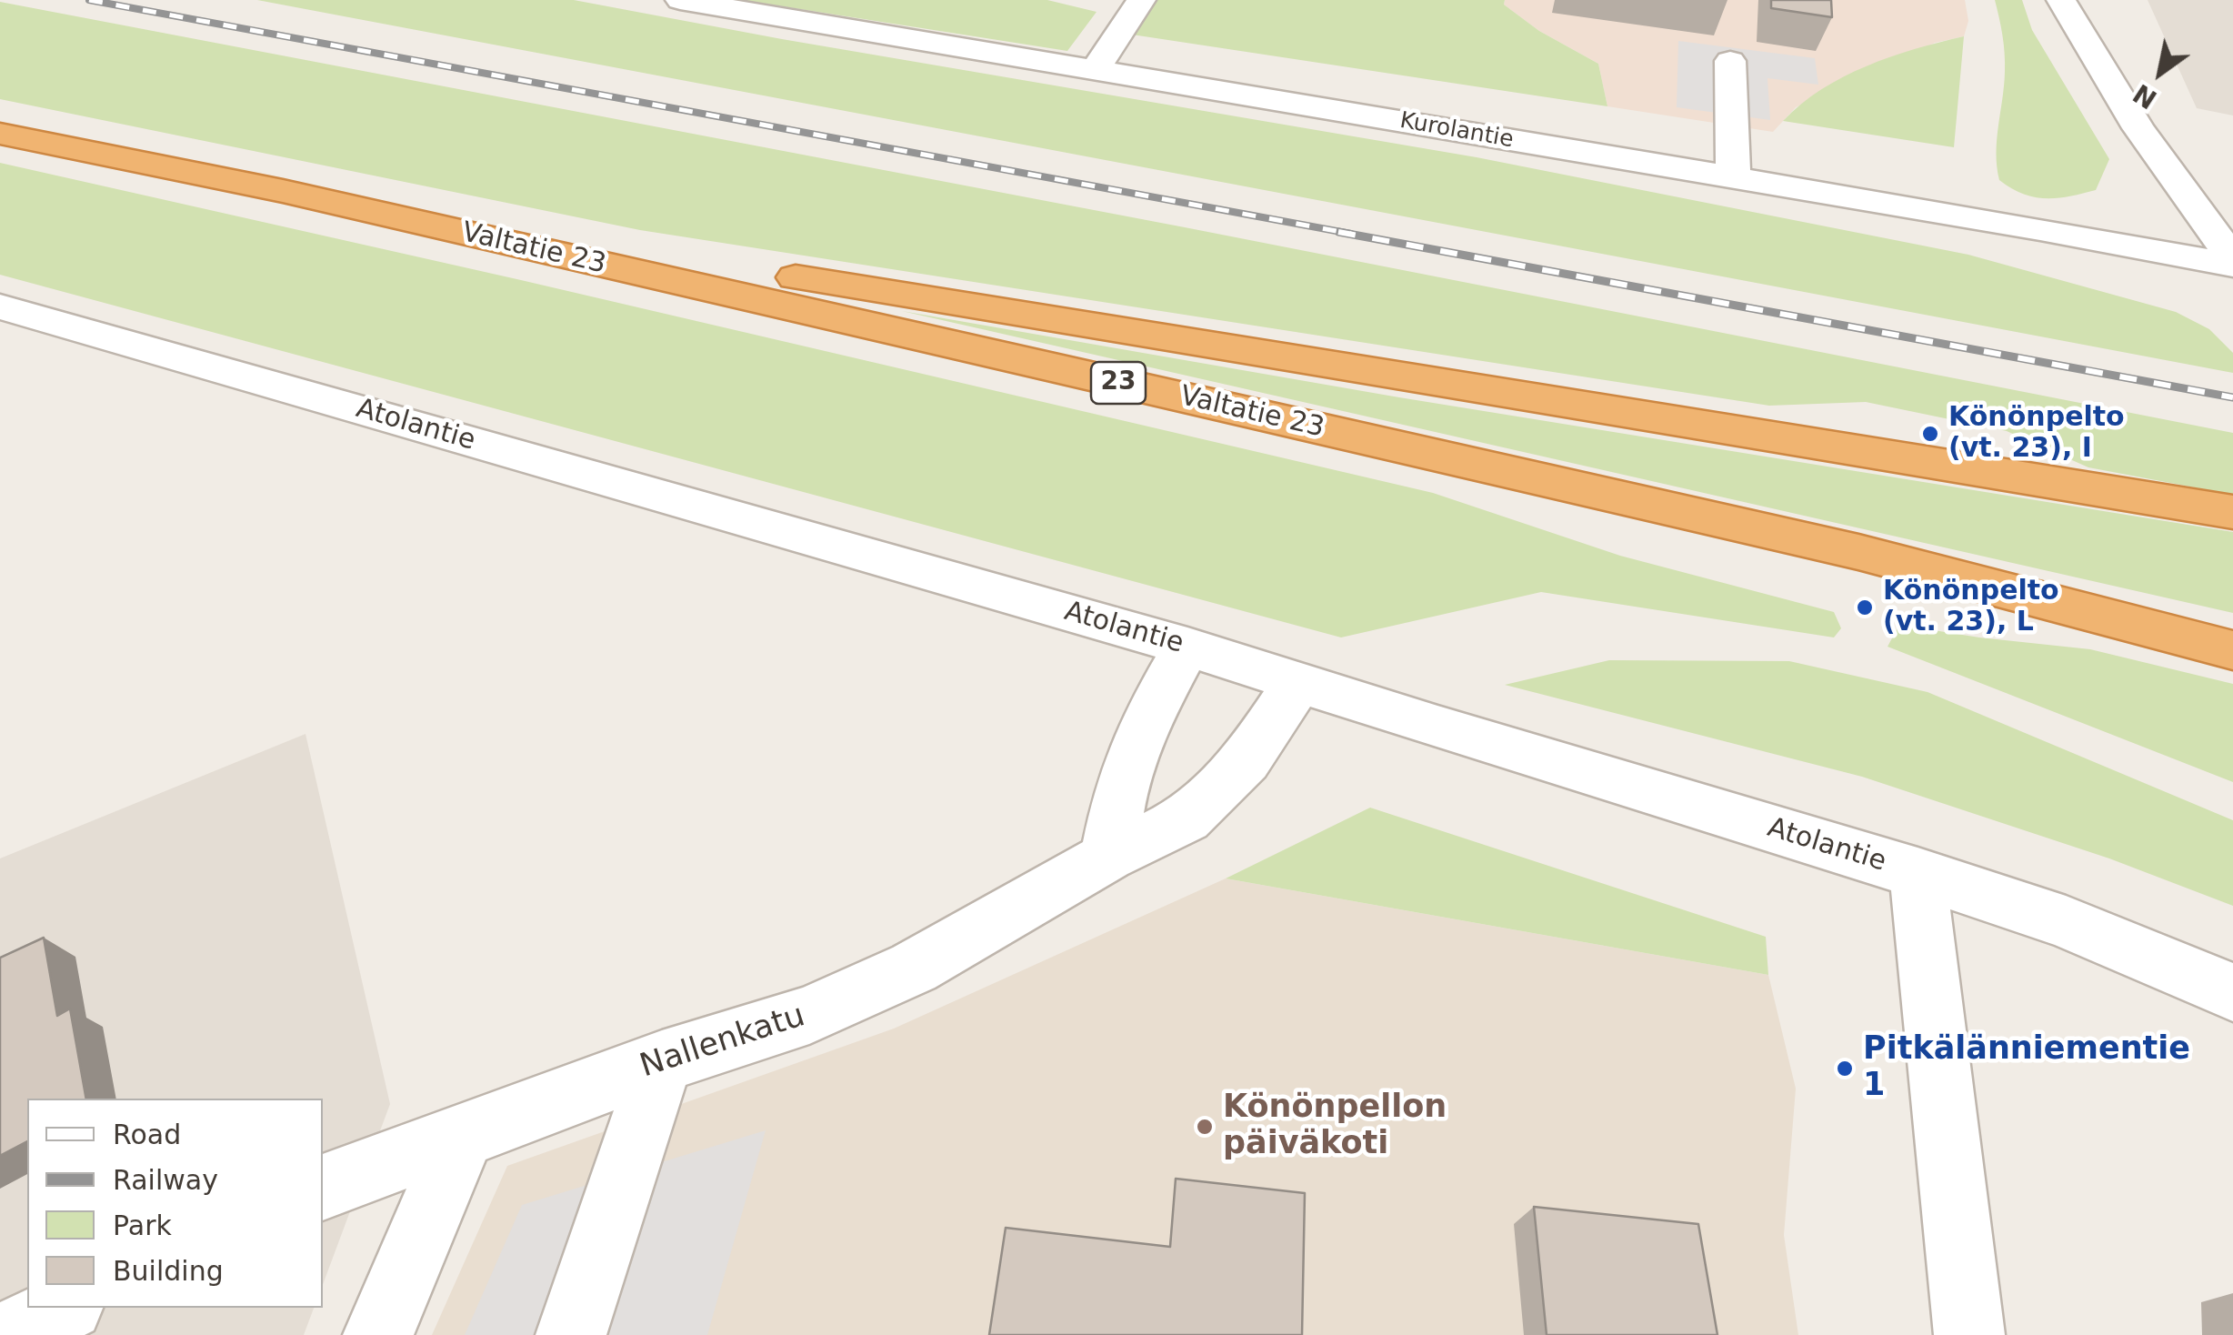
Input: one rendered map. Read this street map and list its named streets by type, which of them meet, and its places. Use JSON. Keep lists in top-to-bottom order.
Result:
{
  "streets": {
    "highway": ["Valtatie 23", "23"],
    "street": ["Kurolantie", "Atolantie", "Nallenkatu"]
  },
  "crossings": [
    ["Atolantie", "Nallenkatu"]
  ],
  "places": [
    "Könönpelto (vt. 23), I",
    "Könönpelto (vt. 23), L",
    "Pitkälänniementie 1",
    "Könönpellon päiväkoti"
  ],
  "legend": [
    "Road",
    "Railway",
    "Park",
    "Building"
  ],
  "north": "bottom left"
}
